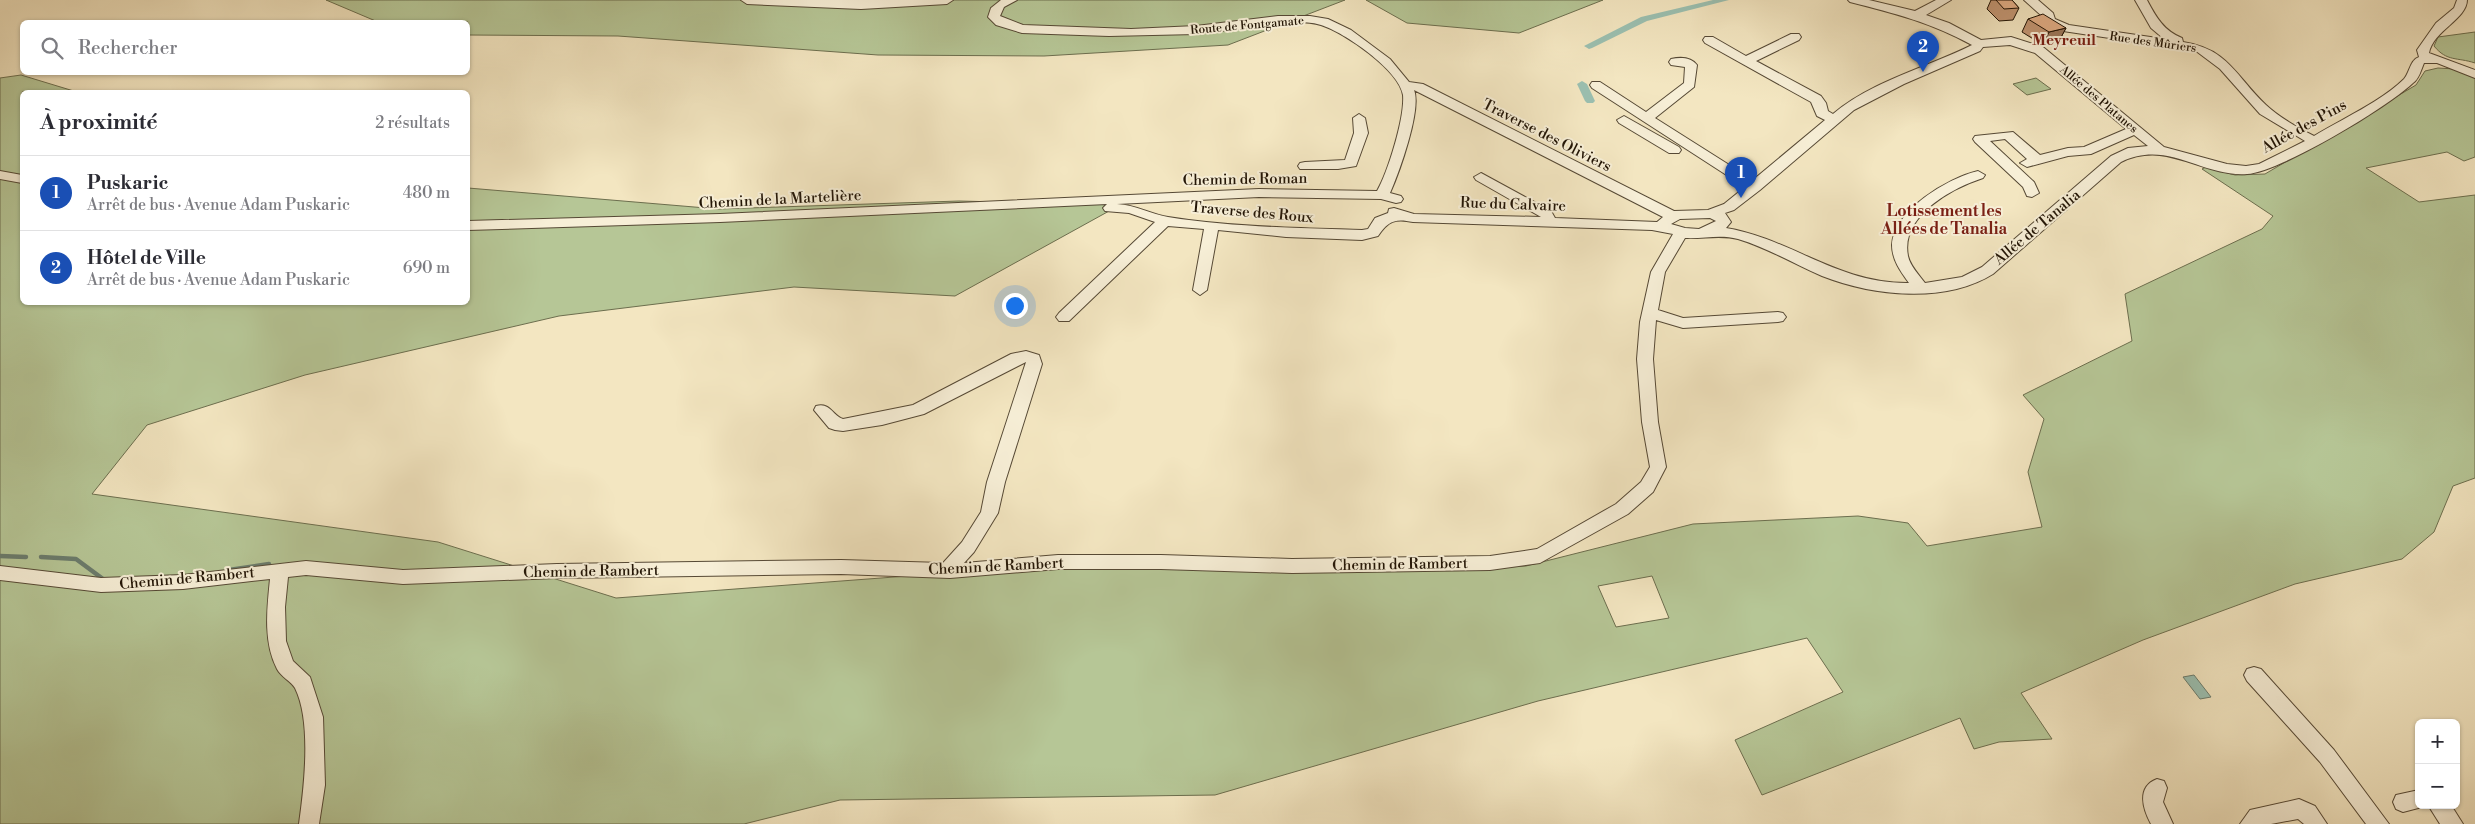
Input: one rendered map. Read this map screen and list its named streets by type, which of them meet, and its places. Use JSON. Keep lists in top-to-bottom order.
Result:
{
  "streets": {
    "street": [
      "Route de Fontgamate",
      "Rue des Mûriers",
      "Allée des Platanes",
      "Allée des Pins",
      "Traverse des Oliviers",
      "Chemin de Roman",
      "Chemin de la Martelière",
      "Rue du Calvaire",
      "Traverse des Roux",
      "Allée de Tanalia",
      "Chemin de Rambert"
    ]
  },
  "crossings": [
    ["Route de Fontgamate", "Traverse des Oliviers"],
    ["Rue des Mûriers", "Allée des Pins"],
    ["Allée des Pins", "Allée de Tanalia"],
    ["Traverse des Oliviers", "Rue du Calvaire"],
    ["Traverse des Oliviers", "Chemin de Rambert"],
    ["Chemin de Roman", "Chemin de la Martelière"],
    ["Chemin de Roman", "Traverse des Roux"],
    ["Chemin de la Martelière", "Traverse des Roux"],
    ["Rue du Calvaire", "Traverse des Roux"],
    ["Rue du Calvaire", "Chemin de Rambert"]
  ],
  "districts": ["Meyreuil", "Lotissement les Allées de Tanalia"],
  "page": {
    "search": "Rechercher",
    "pins": ["2", "1"],
    "heading": ["À proximité", "2 résultats"],
    "list": [
      {
        "mark": "1",
        "name": "Puskaric",
        "note": "Arrêt de bus · Avenue Adam Puskaric",
        "value": "480 m"
      },
      {
        "mark": "2",
        "name": "Hôtel de Ville",
        "note": "Arrêt de bus · Avenue Adam Puskaric",
        "value": "690 m"
      }
    ],
    "map_buttons": ["+", "−"]
  }
}
